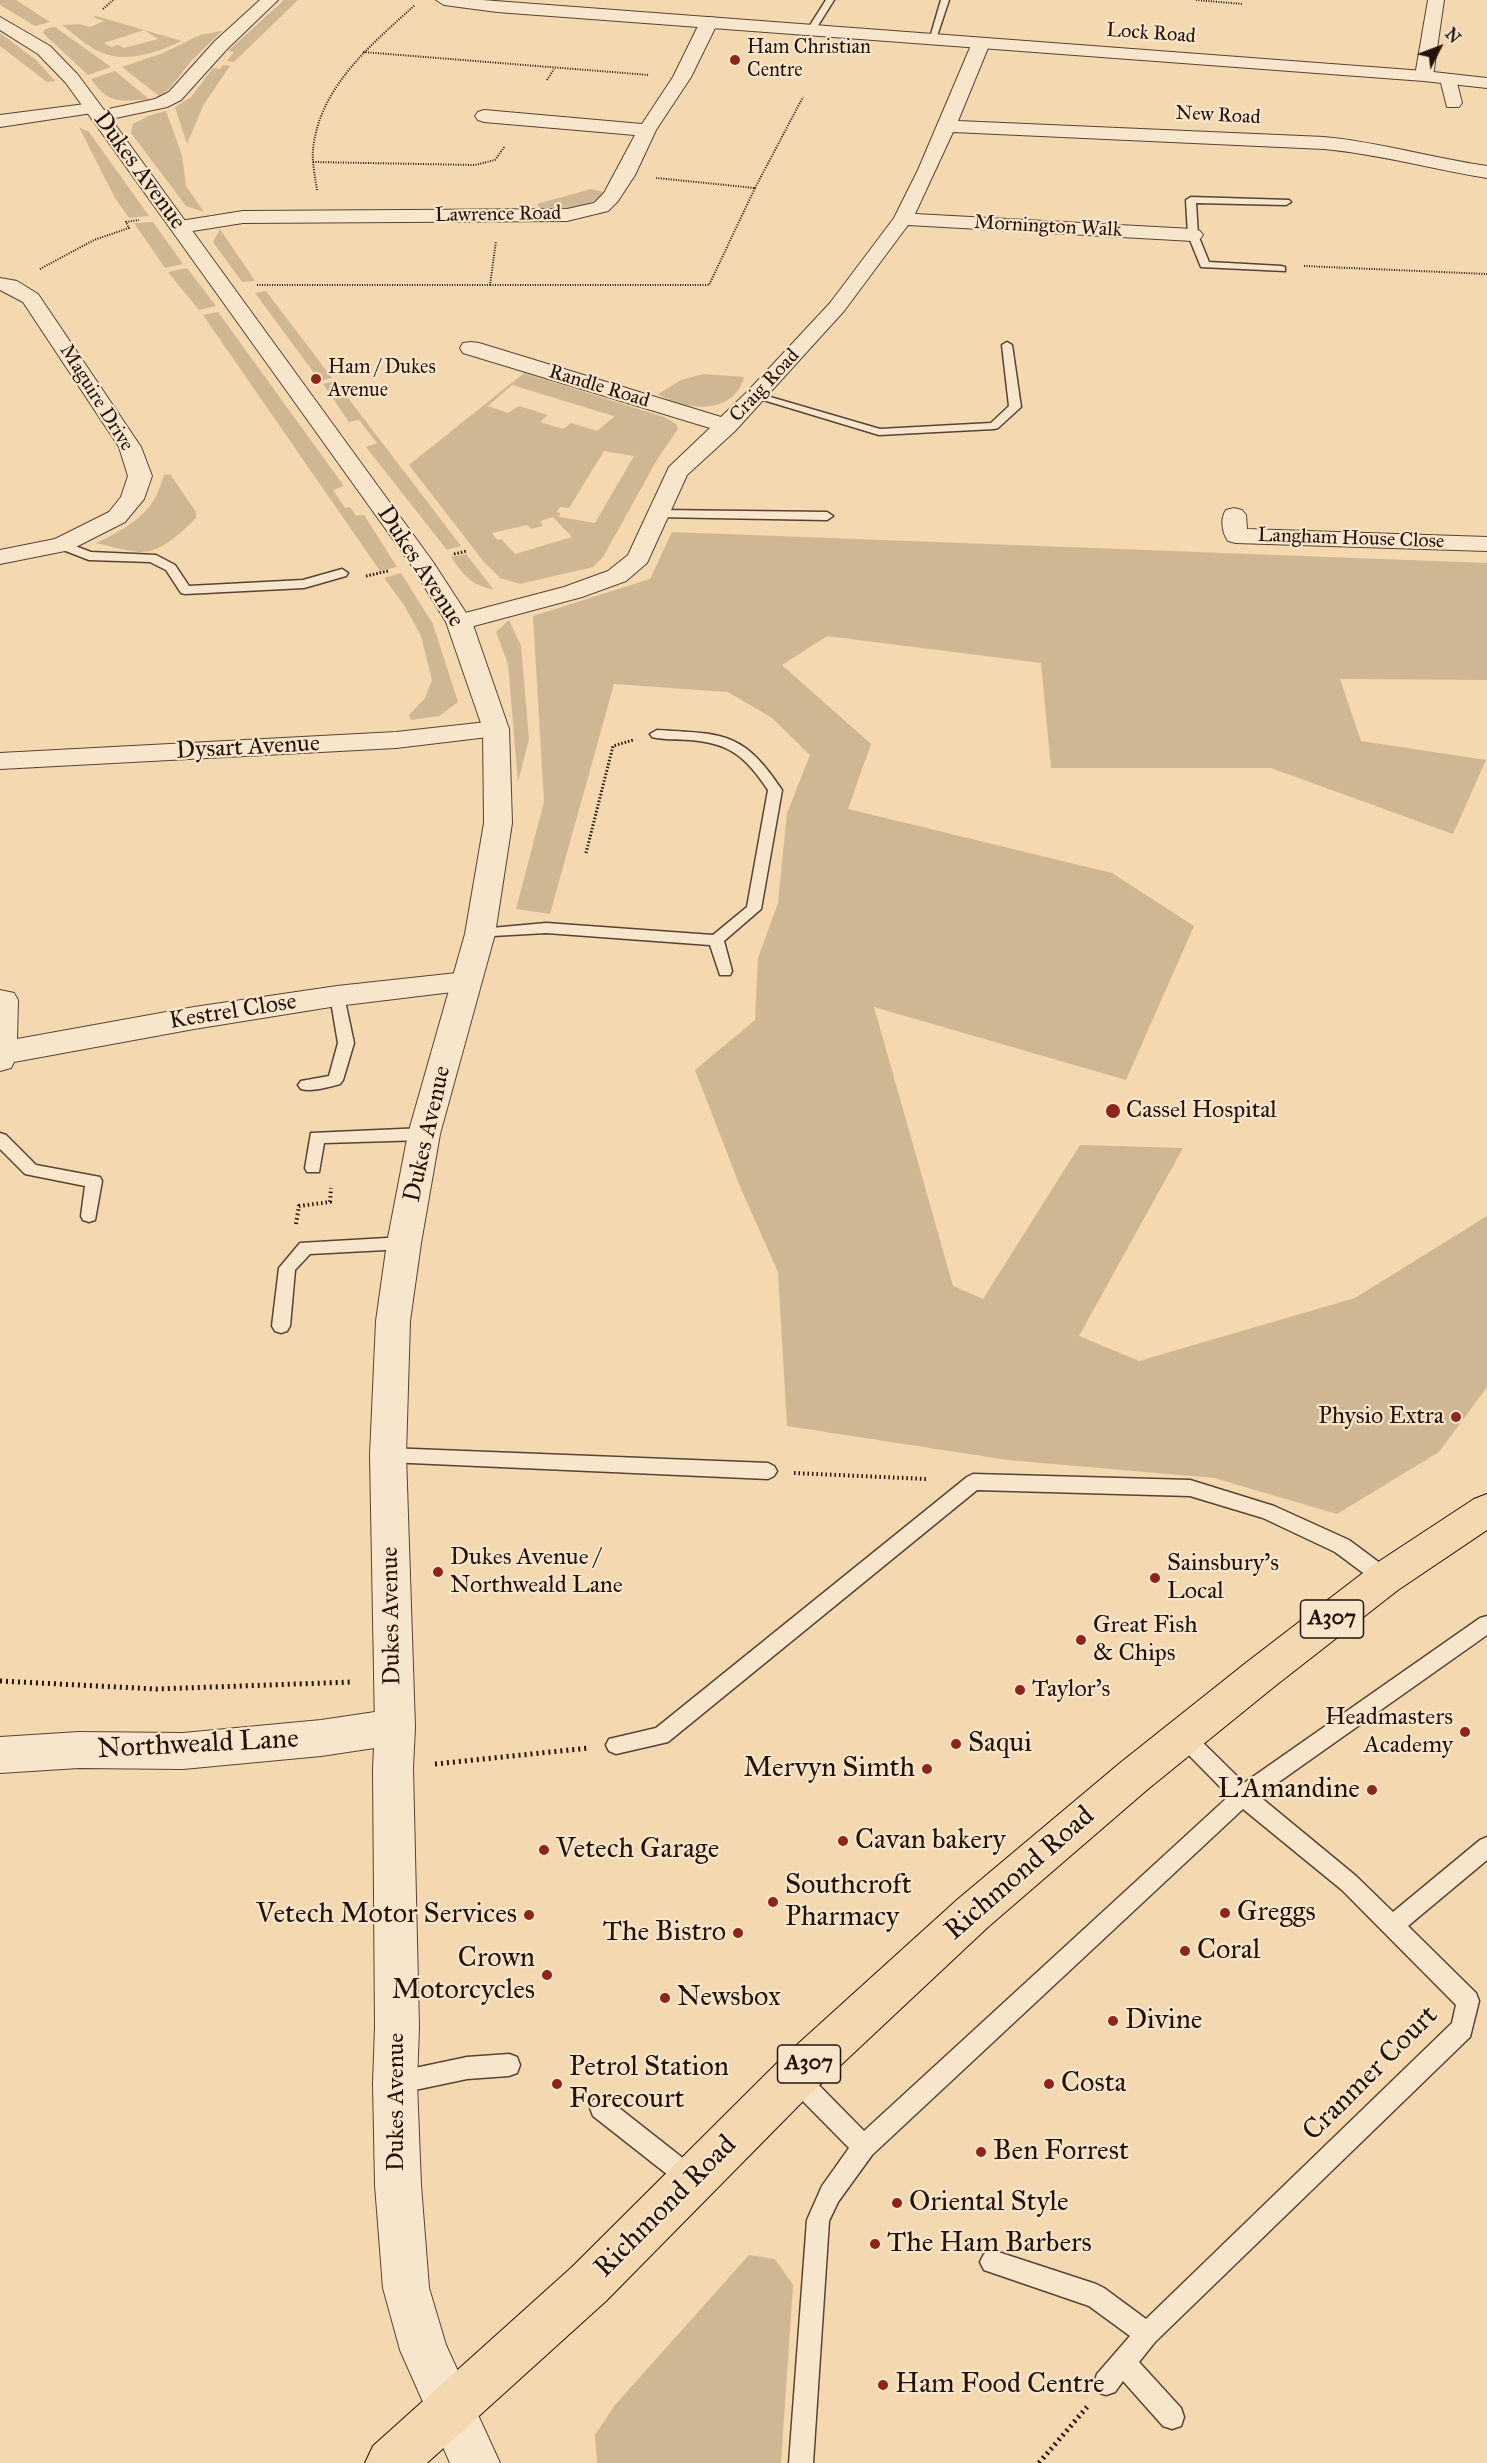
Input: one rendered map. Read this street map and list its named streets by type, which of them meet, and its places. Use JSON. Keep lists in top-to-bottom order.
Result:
{
  "streets": {
    "main road": ["A307", "Richmond Road"],
    "street": [
      "Lock Road",
      "New Road",
      "Dukes Avenue",
      "Lawrence Road",
      "Mornington Walk",
      "Craig Road",
      "Randle Road",
      "Maguire Drive",
      "Langham House Close",
      "Dysart Avenue",
      "Kestrel Close",
      "Northweald Lane"
    ],
    "lane": ["Cranmer Court"]
  },
  "crossings": [
    ["Lock Road", "Lawrence Road"],
    ["Lock Road", "Craig Road"],
    ["New Road", "Craig Road"],
    ["Dukes Avenue", "Lawrence Road"],
    ["Dukes Avenue", "Craig Road"],
    ["Dukes Avenue", "Dysart Avenue"],
    ["Dukes Avenue", "Kestrel Close"],
    ["Dukes Avenue", "Northweald Lane"],
    ["Dukes Avenue", "Richmond Road"],
    ["Mornington Walk", "Craig Road"],
    ["Craig Road", "Randle Road"],
    ["A307", "Richmond Road"],
    ["A307", "Cranmer Court"],
    ["Richmond Road", "Cranmer Court"]
  ],
  "places": [
    "Ham Christian Centre",
    "Ham / Dukes Avenue",
    "Cassel Hospital",
    "Physio Extra",
    "Dukes Avenue / Northweald Lane",
    "Sainsbury's Local",
    "Great Fish & Chips",
    "Taylor's",
    "Headmasters Academy",
    "Saqui",
    "Mervyn Simth",
    "L’Amandine",
    "Cavan bakery",
    "Vetech Garage",
    "Southcroft Pharmacy",
    "Greggs",
    "Vetech Motor Services",
    "The Bistro",
    "Coral",
    "Crown Motorcycles",
    "Newsbox",
    "Divine",
    "Petrol Station Forecourt",
    "Costa",
    "Ben Forrest",
    "Oriental Style",
    "The Ham Barbers",
    "Ham Food Centre"
  ],
  "north": "top right"
}
